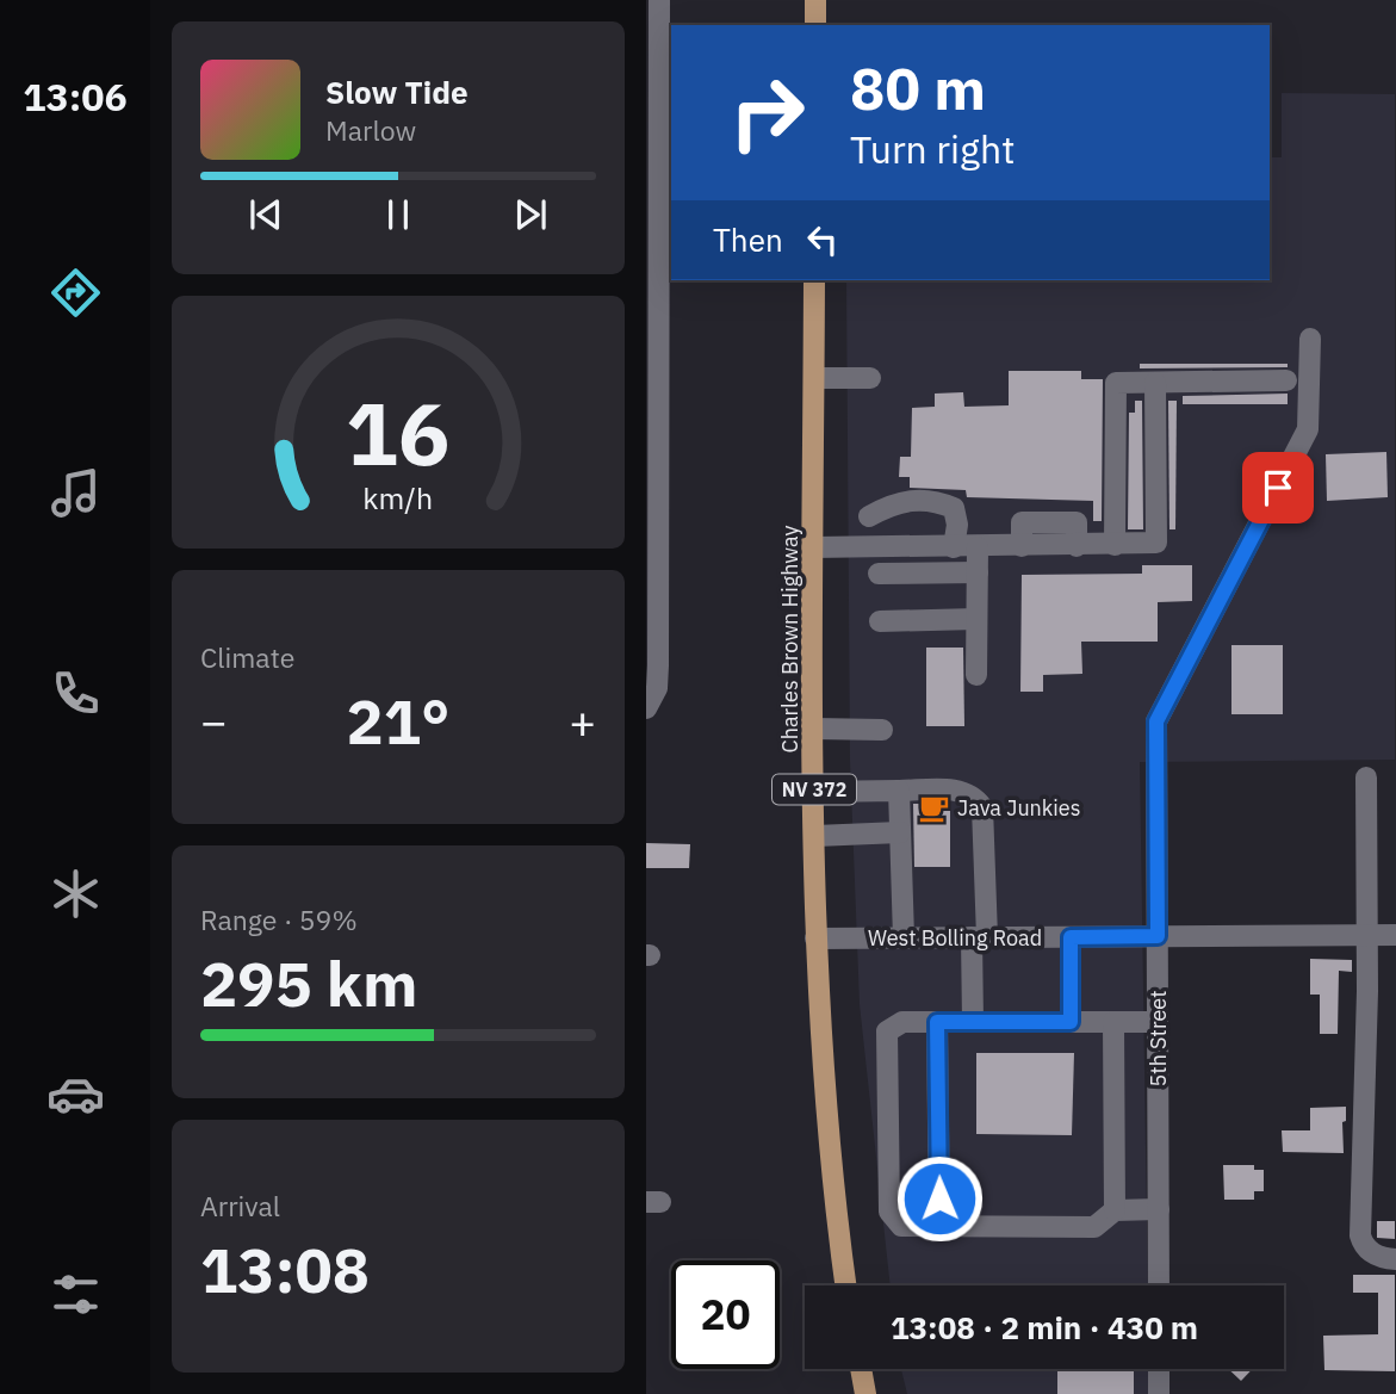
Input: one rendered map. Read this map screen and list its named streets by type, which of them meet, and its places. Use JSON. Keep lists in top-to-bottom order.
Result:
{
  "streets": {
    "main road": ["Charles Brown Highway", "NV 372"],
    "street": ["West Bolling Road", "5th Street"]
  },
  "crossings": [
    ["Charles Brown Highway", "West Bolling Road"],
    ["West Bolling Road", "5th Street"]
  ],
  "places": {
    "cafe": ["Java Junkies"]
  },
  "page": {
    "tabs": "13:06",
    "turn": ["80 m", "Turn right"],
    "song": ["Slow Tide", "Marlow"],
    "then": "Then",
    "tile": [
      "Climate",
      ["Range · 59%", "295 km"],
      ["Arrival", "13:08"]
    ],
    "heat": ["−", "21°", "+"],
    "limit": "20",
    "trip": "13:08 · 2 min · 430 m",
    "gauge": ["16", "km/h"]
  }
}
